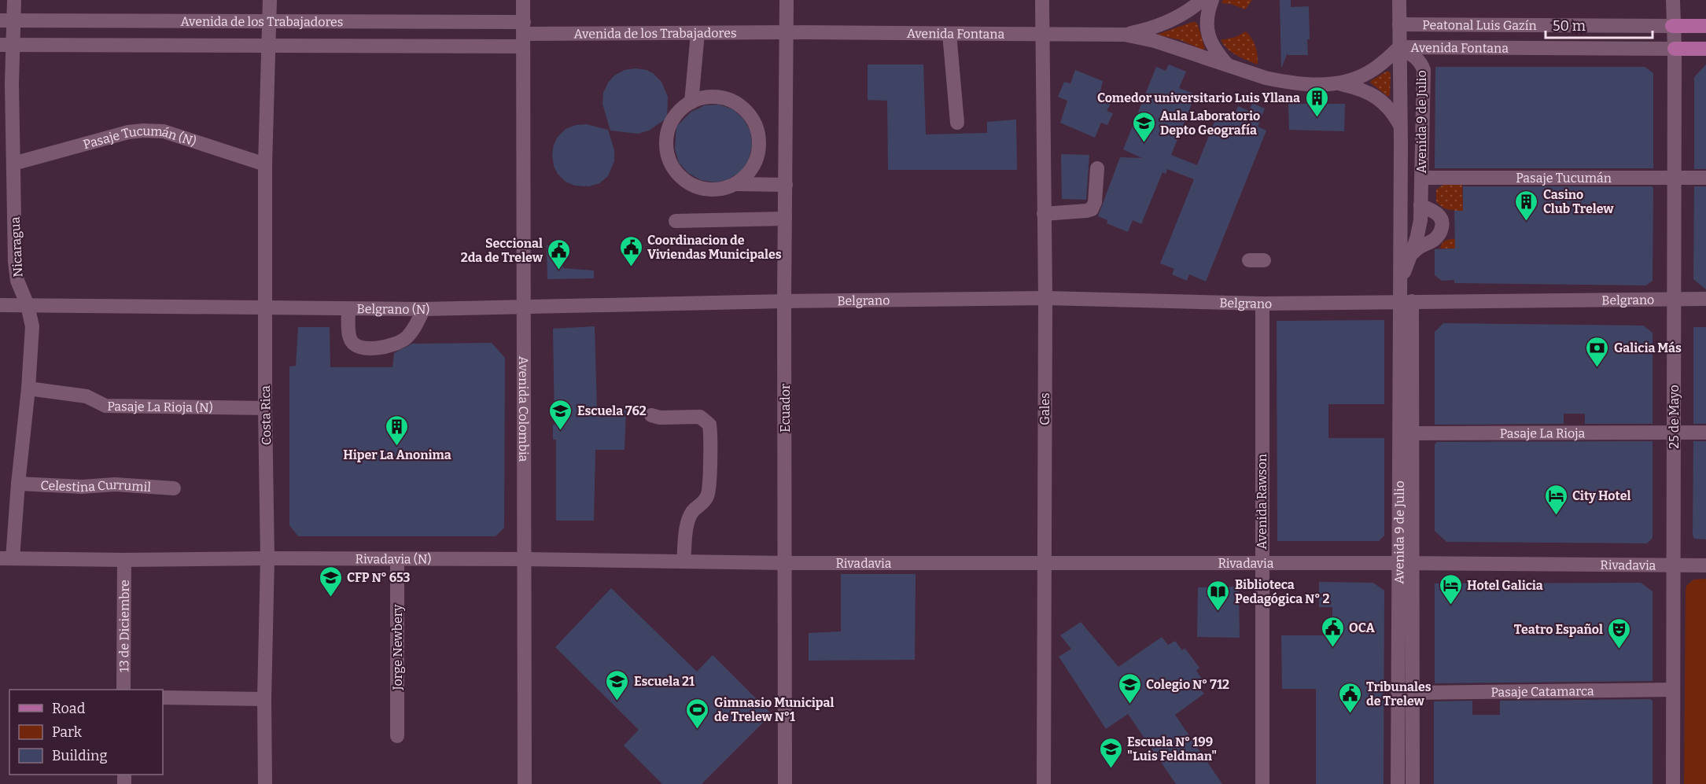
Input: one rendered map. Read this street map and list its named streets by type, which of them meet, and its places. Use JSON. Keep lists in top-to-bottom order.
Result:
{
  "streets": {
    "main road": ["Avenida Fontana"],
    "street": [
      "Avenida de los Trabajadores",
      "Peatonal Luis Gazín",
      "Avenida 9 de Julio",
      "Pasaje Tucumán (N)",
      "Pasaje Tucumán",
      "Nicaragua",
      "Belgrano",
      "Belgrano (N)",
      "Pasaje La Rioja (N)",
      "Ecuador",
      "Avenida Colombia",
      "Gales",
      "Costa Rica",
      "25 de Mayo",
      "Pasaje La Rioja",
      "Celestina Currumil",
      "Avenida Rawson",
      "Rivadavia (N)",
      "Rivadavia",
      "13 de Diciembre",
      "Jorge Newbery",
      "Pasaje Catamarca"
    ]
  },
  "crossings": [
    ["Avenida de los Trabajadores", "Avenida Fontana"],
    ["Avenida de los Trabajadores", "Nicaragua"],
    ["Avenida de los Trabajadores", "Ecuador"],
    ["Avenida de los Trabajadores", "Avenida Colombia"],
    ["Avenida de los Trabajadores", "Costa Rica"],
    ["Peatonal Luis Gazín", "25 de Mayo"],
    ["Avenida Fontana", "Avenida 9 de Julio"],
    ["Avenida Fontana", "Ecuador"],
    ["Avenida Fontana", "Gales"],
    ["Avenida Fontana", "25 de Mayo"],
    ["Avenida 9 de Julio", "Pasaje Tucumán"],
    ["Avenida 9 de Julio", "Belgrano"],
    ["Avenida 9 de Julio", "Pasaje La Rioja"],
    ["Avenida 9 de Julio", "Rivadavia"],
    ["Avenida 9 de Julio", "Pasaje Catamarca"],
    ["Pasaje Tucumán (N)", "Nicaragua"],
    ["Pasaje Tucumán (N)", "Costa Rica"],
    ["Pasaje Tucumán", "25 de Mayo"],
    ["Nicaragua", "Belgrano (N)"],
    ["Nicaragua", "Pasaje La Rioja (N)"],
    ["Nicaragua", "Celestina Currumil"],
    ["Nicaragua", "Rivadavia (N)"],
    ["Belgrano", "Belgrano (N)"],
    ["Belgrano", "Ecuador"],
    ["Belgrano", "Gales"],
    ["Belgrano", "25 de Mayo"],
    ["Belgrano", "Avenida Rawson"],
    ["Belgrano (N)", "Ecuador"],
    ["Belgrano (N)", "Avenida Colombia"],
    ["Belgrano (N)", "Costa Rica"],
    ["Pasaje La Rioja (N)", "Costa Rica"],
    ["Ecuador", "Rivadavia (N)"],
    ["Ecuador", "Rivadavia"],
    ["Avenida Colombia", "Rivadavia (N)"],
    ["Gales", "Rivadavia"],
    ["Costa Rica", "Rivadavia (N)"],
    ["25 de Mayo", "Pasaje La Rioja"],
    ["25 de Mayo", "Rivadavia"],
    ["25 de Mayo", "Pasaje Catamarca"],
    ["Avenida Rawson", "Rivadavia"],
    ["Rivadavia (N)", "Rivadavia"],
    ["Rivadavia (N)", "13 de Diciembre"],
    ["Rivadavia (N)", "Jorge Newbery"]
  ],
  "places": {
    "building": ["Comedor universitario Luis Yllana", "Casino Club Trelew", "Hiper La Anonima"],
    "school or university": [
      "Aula Laboratorio Depto Geografía",
      "Escuela 762",
      "CFP N° 653",
      "Escuela 21",
      "Colegio N° 712",
      "Escuela N° 199 \"Luis Feldman\""
    ],
    "public building": [
      "Coordinacion de Viviendas Municipales",
      "Seccional 2da de Trelew",
      "OCA",
      "Tribunales de Trelew"
    ],
    "bank": ["Galicia Más"],
    "hotel": ["City Hotel", "Hotel Galicia"],
    "library": ["Biblioteca Pedagógica N° 2"],
    "theatre": ["Teatro Español"],
    "sports": ["Gimnasio Municipal de Trelew N°1"]
  },
  "legend": ["Road", "Park", "Building"],
  "scale_bar": "50 m"
}
